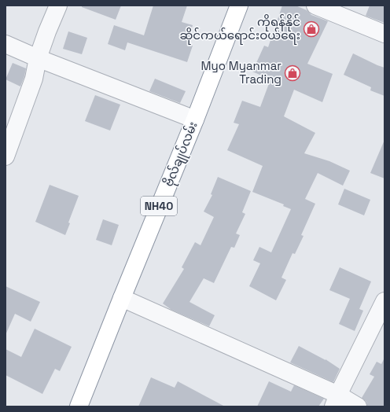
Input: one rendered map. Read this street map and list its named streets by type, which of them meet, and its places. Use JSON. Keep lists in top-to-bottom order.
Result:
{
  "streets": {
    "highway": ["ဗိုလ်ချုပ်လမ်း", "NH40"]
  },
  "places": {
    "shop": ["ကိုရန်နိုင် ဆိုင်ကယ်ရောင်းဝယ်ရေး", "Myo Myanmar Trading"]
  }
}
